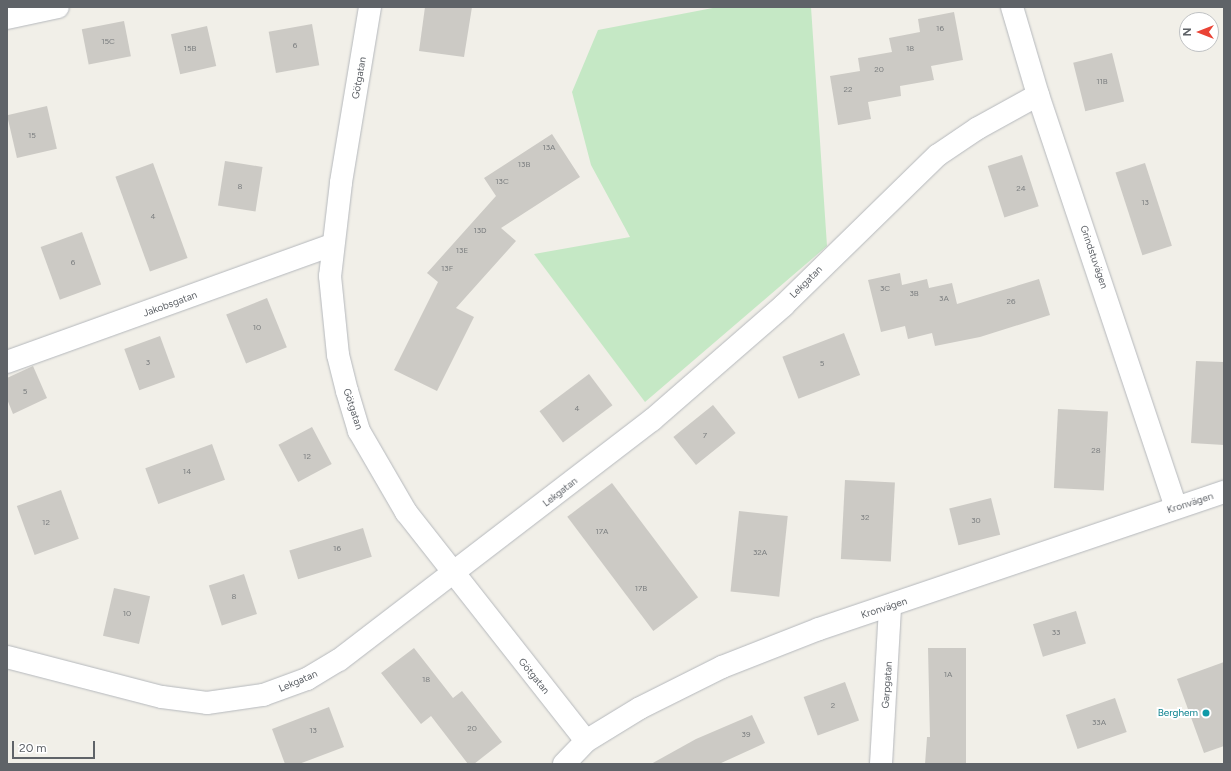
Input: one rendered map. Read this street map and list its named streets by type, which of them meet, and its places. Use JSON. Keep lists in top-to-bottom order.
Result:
{
  "streets": {
    "street": [
      "Götgatan",
      "Grindstuvägen",
      "Lekgatan",
      "Jakobsgatan",
      "Kronvägen",
      "Garpgatan"
    ]
  },
  "crossings": [
    ["Götgatan", "Lekgatan"],
    ["Götgatan", "Jakobsgatan"],
    ["Götgatan", "Kronvägen"],
    ["Grindstuvägen", "Lekgatan"],
    ["Grindstuvägen", "Kronvägen"],
    ["Kronvägen", "Garpgatan"]
  ],
  "places": ["Berghem"],
  "house_numbers": [
    "16",
    "15C",
    "6",
    "15B",
    "18",
    "20",
    "11B",
    "22",
    "15",
    "13A",
    "13B",
    "13C",
    "8",
    "24",
    "13",
    "4",
    "13D",
    "13E",
    "6",
    "13F",
    "3C",
    "3B",
    "3A",
    "26",
    "10",
    "3",
    "5",
    "5",
    "4",
    "7",
    "28",
    "12",
    "14",
    "32",
    "30",
    "12",
    "17A",
    "16",
    "32A",
    "17B",
    "8",
    "10",
    "33",
    "1A",
    "18",
    "2",
    "33A",
    "20",
    "13",
    "39"
  ],
  "scale_bar": "20 m",
  "north": "left"
}
